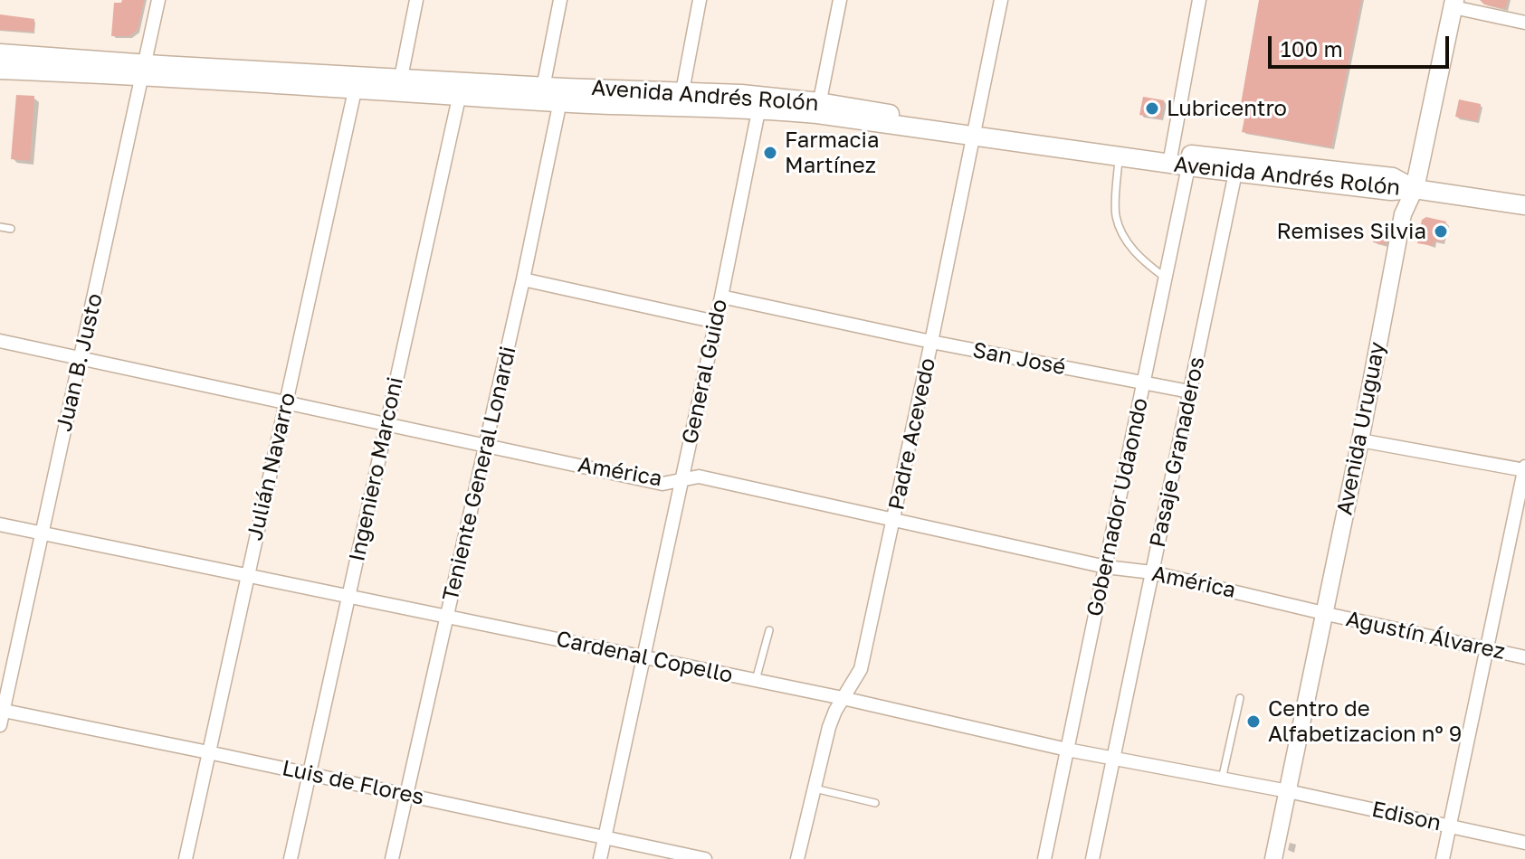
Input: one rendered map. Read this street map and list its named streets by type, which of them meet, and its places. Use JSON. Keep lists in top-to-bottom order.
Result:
{
  "streets": {
    "main road": ["Avenida Andrés Rolón", "Avenida Uruguay"],
    "street": [
      "San José",
      "Juan B. Justo",
      "General Guido",
      "Padre Acevedo",
      "Pasaje Granaderos",
      "Julián Navarro",
      "Ingeniero Marconi",
      "América",
      "Teniente General Lonardi",
      "Gobernador Udaondo",
      "Agustín Álvarez",
      "Cardenal Copello",
      "Luis de Flores",
      "Edison"
    ]
  },
  "crossings": [
    ["Avenida Andrés Rolón", "Juan B. Justo"],
    ["Avenida Andrés Rolón", "General Guido"],
    ["Avenida Andrés Rolón", "Avenida Uruguay"],
    ["Avenida Andrés Rolón", "Padre Acevedo"],
    ["Avenida Andrés Rolón", "Pasaje Granaderos"],
    ["Avenida Andrés Rolón", "Julián Navarro"],
    ["Avenida Andrés Rolón", "Ingeniero Marconi"],
    ["Avenida Andrés Rolón", "Teniente General Lonardi"],
    ["Avenida Andrés Rolón", "Gobernador Udaondo"],
    ["San José", "General Guido"],
    ["San José", "Padre Acevedo"],
    ["San José", "Pasaje Granaderos"],
    ["San José", "Gobernador Udaondo"],
    ["Juan B. Justo", "América"],
    ["Juan B. Justo", "Cardenal Copello"],
    ["Juan B. Justo", "Luis de Flores"],
    ["General Guido", "América"],
    ["General Guido", "Cardenal Copello"],
    ["General Guido", "Luis de Flores"],
    ["Avenida Uruguay", "América"],
    ["Avenida Uruguay", "Agustín Álvarez"],
    ["Avenida Uruguay", "Cardenal Copello"],
    ["Avenida Uruguay", "Edison"],
    ["Padre Acevedo", "América"],
    ["Padre Acevedo", "Cardenal Copello"],
    ["Pasaje Granaderos", "América"],
    ["Pasaje Granaderos", "Cardenal Copello"],
    ["Julián Navarro", "América"],
    ["Julián Navarro", "Cardenal Copello"],
    ["Julián Navarro", "Luis de Flores"],
    ["Ingeniero Marconi", "América"],
    ["Ingeniero Marconi", "Cardenal Copello"],
    ["Ingeniero Marconi", "Luis de Flores"],
    ["América", "Teniente General Lonardi"],
    ["América", "Gobernador Udaondo"],
    ["América", "Agustín Álvarez"],
    ["Teniente General Lonardi", "Cardenal Copello"],
    ["Teniente General Lonardi", "Luis de Flores"],
    ["Gobernador Udaondo", "Cardenal Copello"],
    ["Cardenal Copello", "Edison"]
  ],
  "places": [
    "Lubricentro",
    "Farmacia Martínez",
    "Remises Silvia",
    "Centro de Alfabetizacion nº 9"
  ],
  "scale_bar": "100 m"
}
